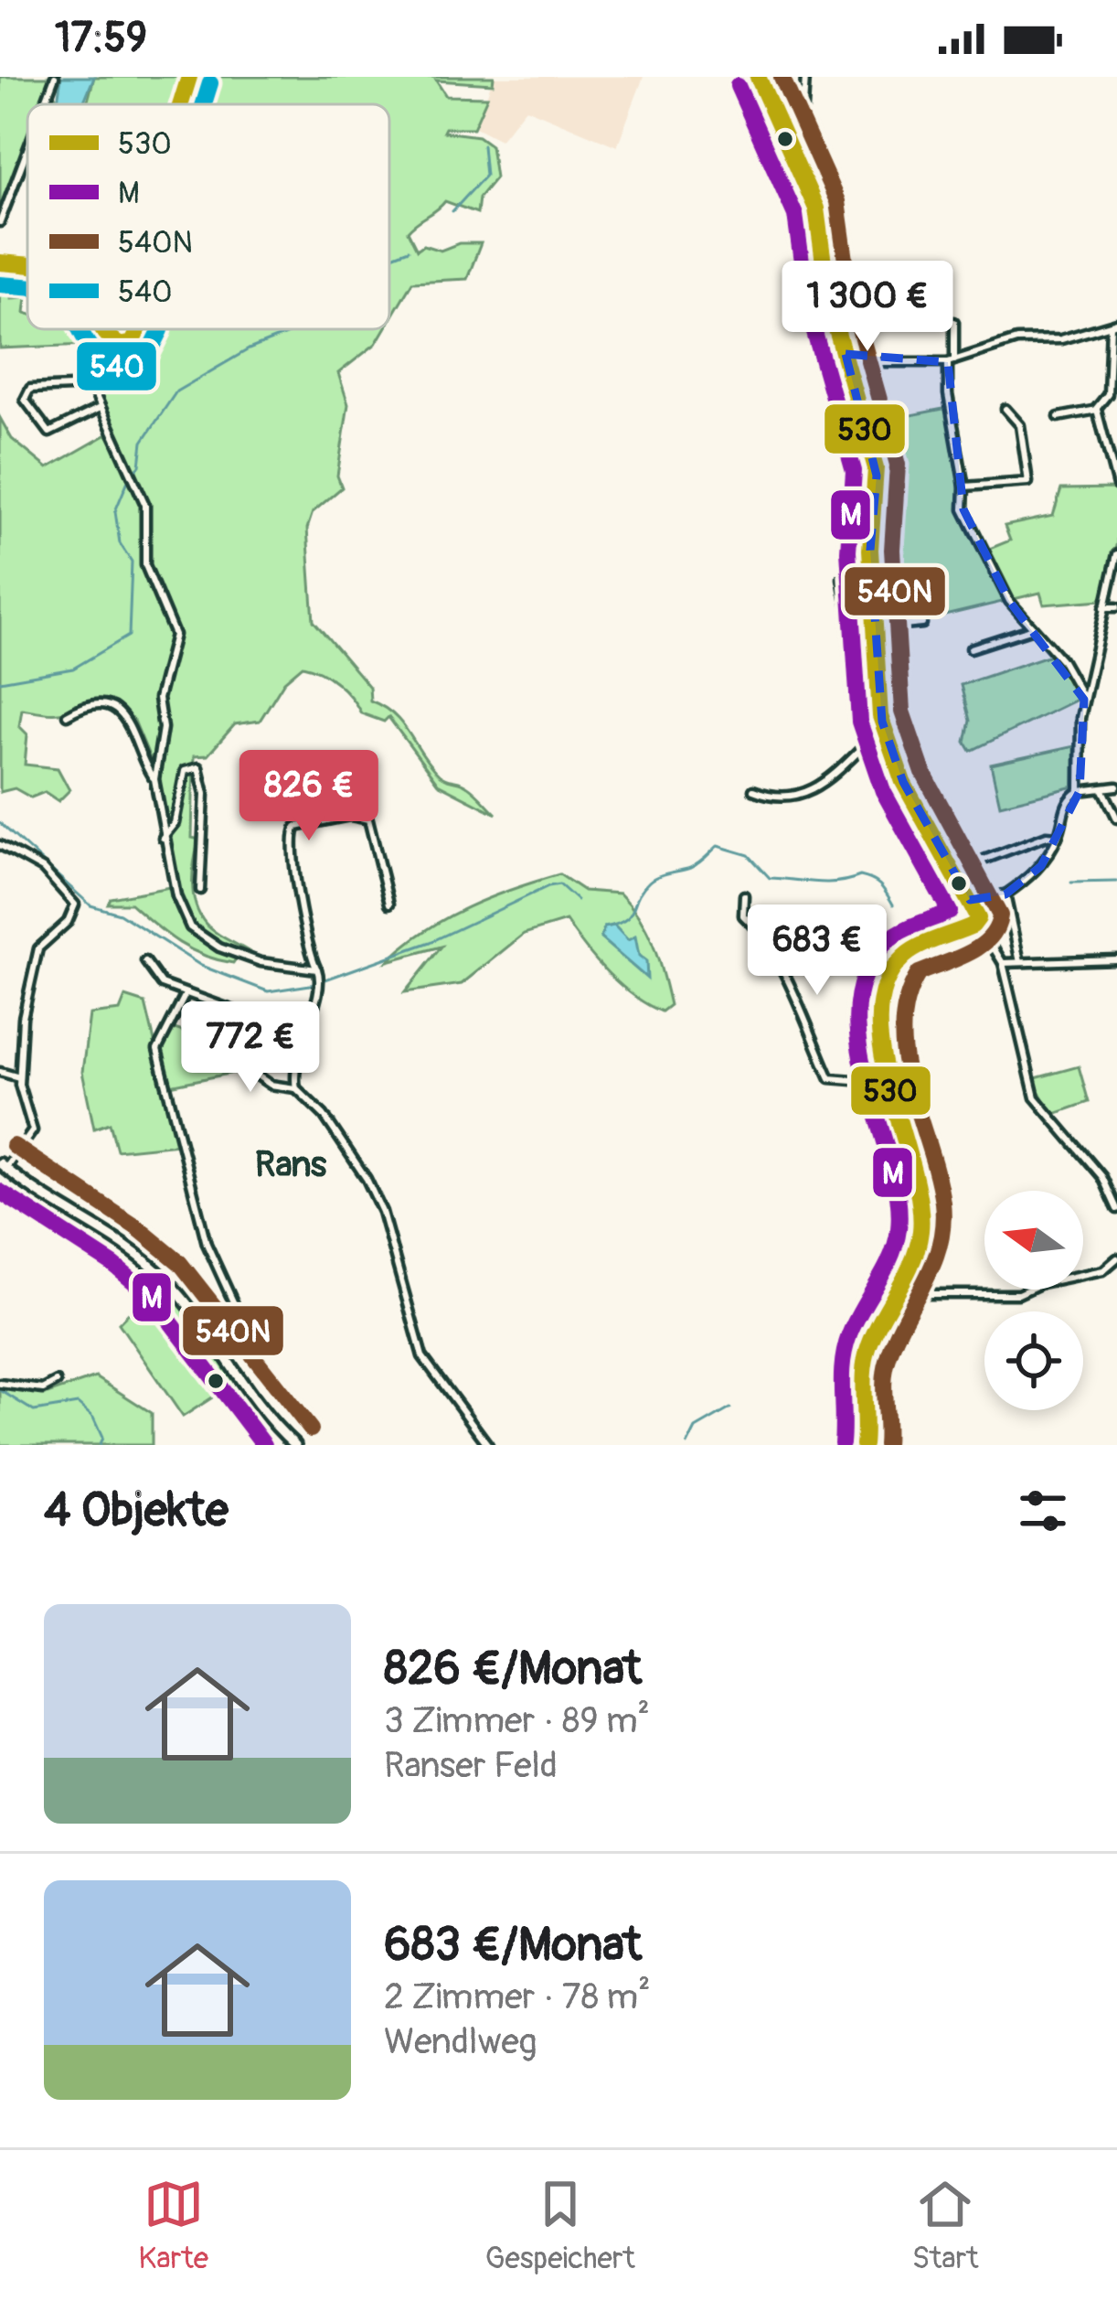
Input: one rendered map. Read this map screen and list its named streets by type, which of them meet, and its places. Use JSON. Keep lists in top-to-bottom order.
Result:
{
  "districts": ["Rans"],
  "lines": [
    "transit line 530",
    "transit line 540N",
    "transit line 540",
    "transit line M"
  ],
  "legend": [
    "530",
    "M",
    "540N",
    "540"
  ],
  "north": "left",
  "page": {
    "status": "17:59",
    "price": [
      "1 300 €",
      "826 €",
      "683 €",
      "772 €"
    ],
    "heading": "4 Objekte",
    "list": [
      {
        "name": "826 €/Monat",
        "note": "3 Zimmer · 89 m² · Ranser Feld"
      },
      {
        "name": "683 €/Monat",
        "note": "2 Zimmer · 78 m² · Wendlweg"
      }
    ],
    "tabs": ["Karte", "Gespeichert", "Start"]
  }
}
